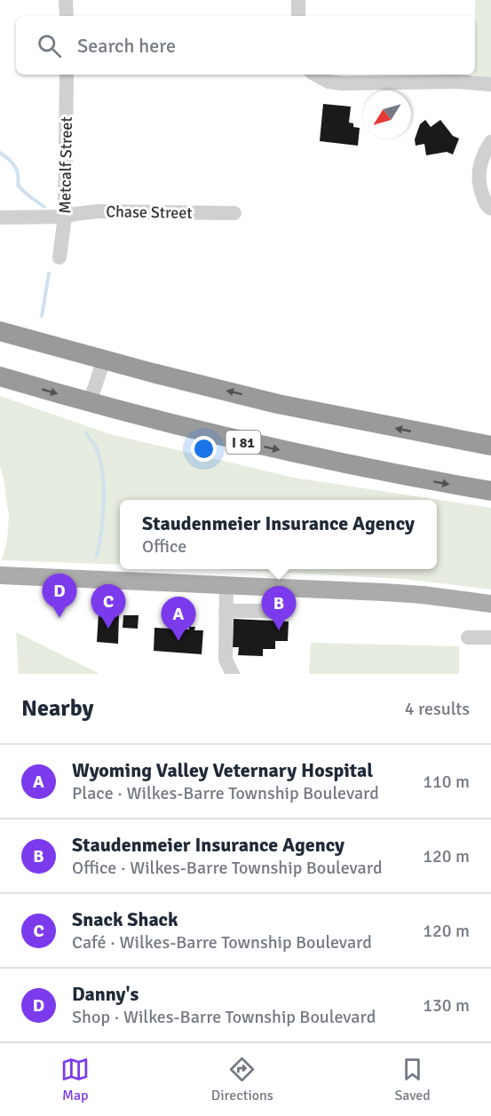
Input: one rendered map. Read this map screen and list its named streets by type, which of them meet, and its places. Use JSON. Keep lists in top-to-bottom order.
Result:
{
  "streets": {
    "highway": ["I 81"],
    "street": ["Metcalf Street", "Chase Street"]
  },
  "crossings": [
    ["Metcalf Street", "Chase Street"]
  ],
  "north": "bottom left",
  "page": {
    "search": "Search here",
    "popup": ["Staudenmeier Insurance Agency", "Office"],
    "pins": [
      "D",
      "C",
      "B",
      "A"
    ],
    "heading": ["Nearby", "4 results"],
    "list": [
      {
        "mark": "A",
        "name": "Wyoming Valley Veternary Hospital",
        "note": "Place · Wilkes-Barre Township Boulevard",
        "value": "110 m"
      },
      {
        "mark": "B",
        "name": "Staudenmeier Insurance Agency",
        "note": "Office · Wilkes-Barre Township Boulevard",
        "value": "120 m"
      },
      {
        "mark": "C",
        "name": "Snack Shack",
        "note": "Café · Wilkes-Barre Township Boulevard",
        "value": "120 m"
      },
      {
        "mark": "D",
        "name": "Danny's",
        "note": "Shop · Wilkes-Barre Township Boulevard",
        "value": "130 m"
      }
    ],
    "nav": ["Map", "Directions", "Saved"]
  }
}
